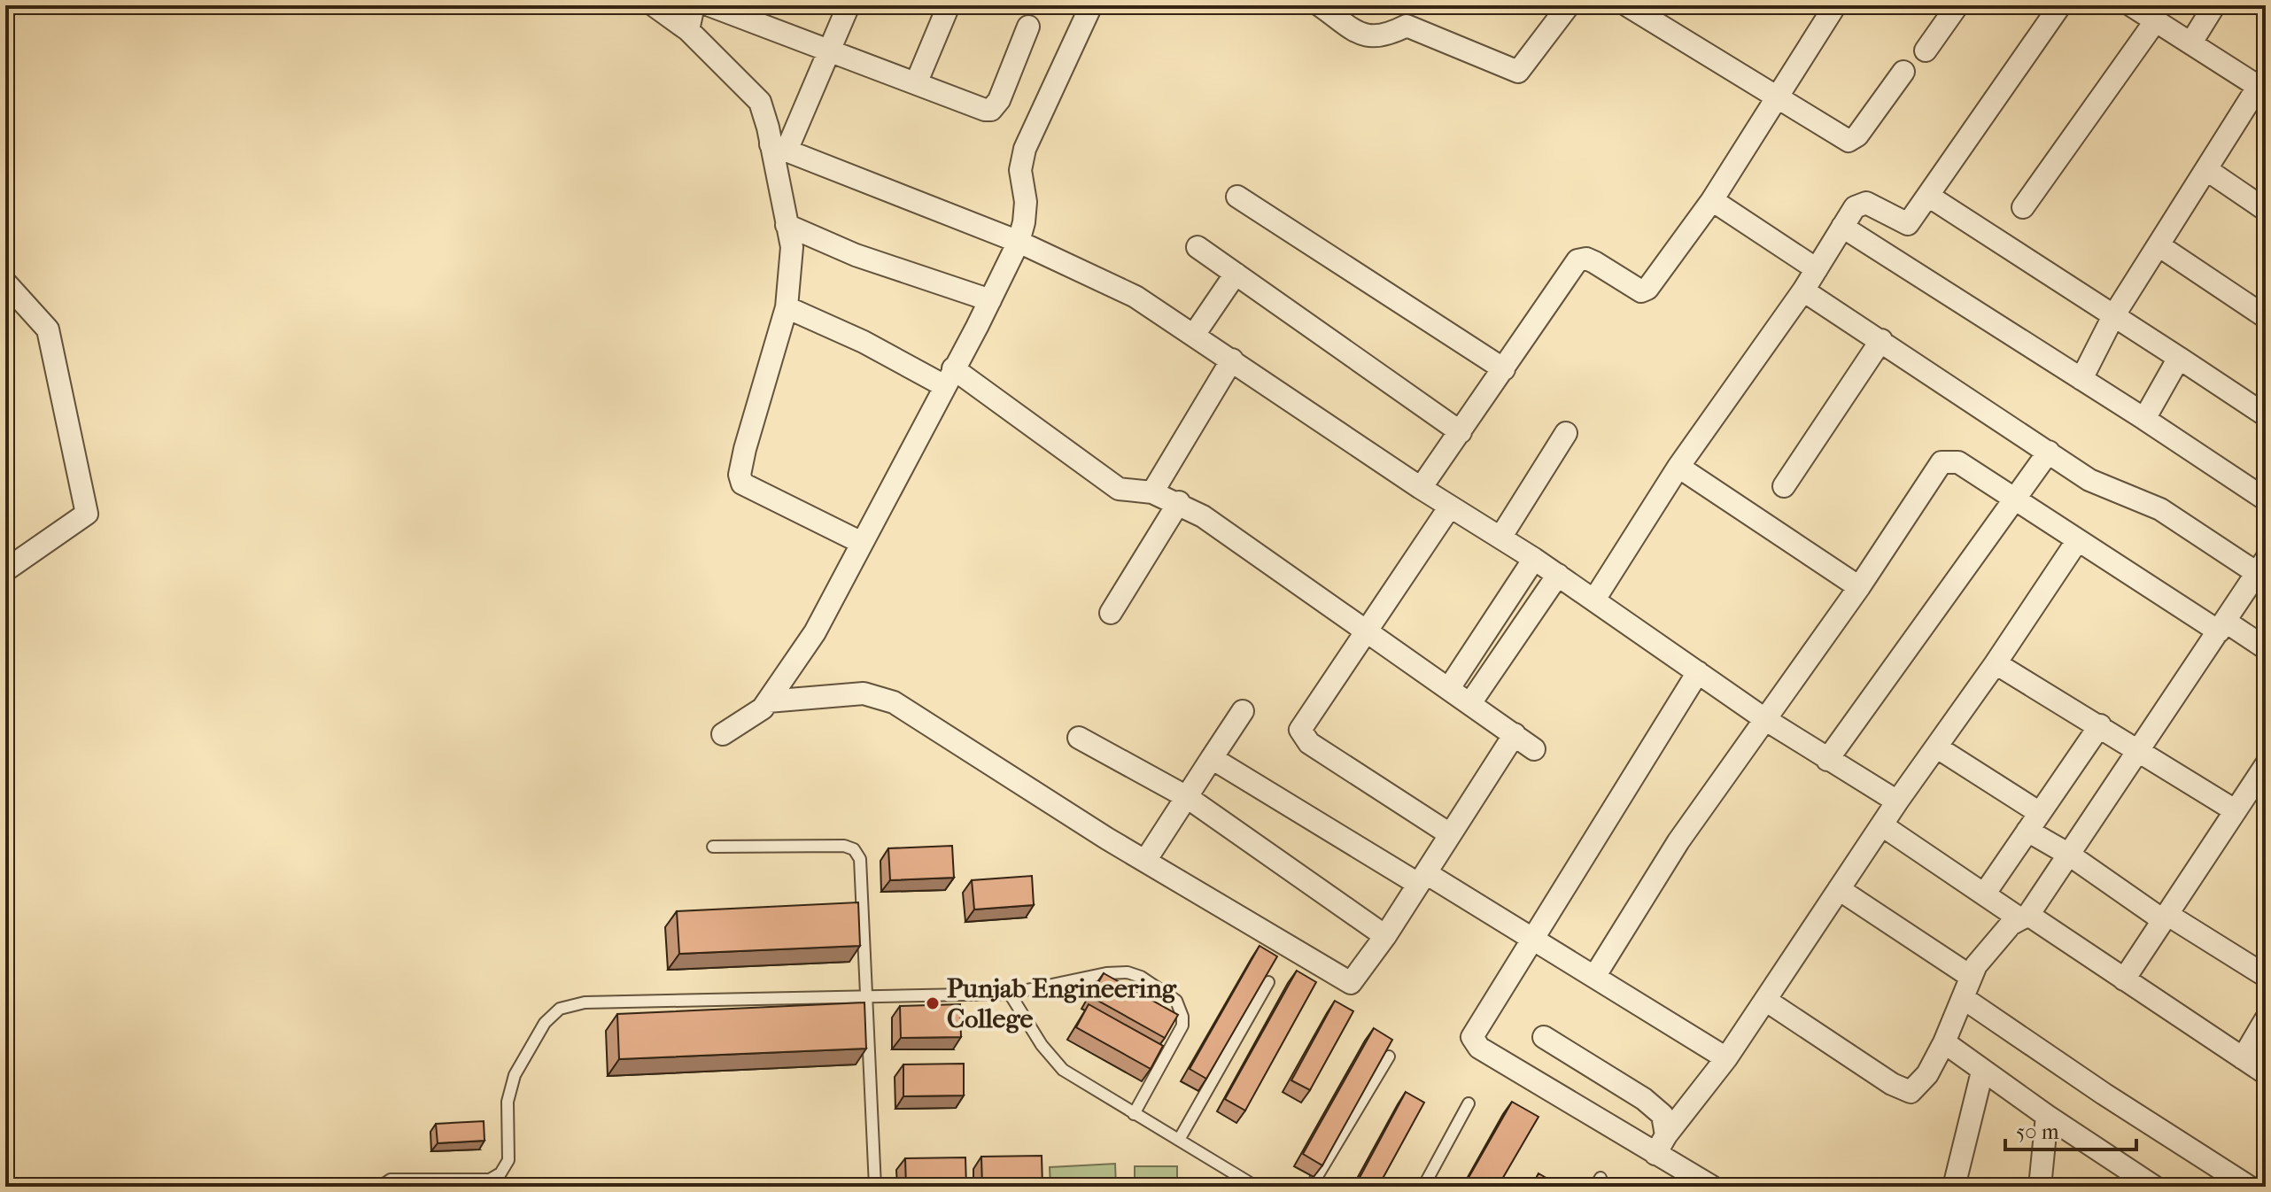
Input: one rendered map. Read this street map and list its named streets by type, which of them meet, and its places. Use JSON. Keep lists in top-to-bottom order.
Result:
{
  "places": ["Punjab Engineering College"],
  "scale_bar": "50 m"
}
